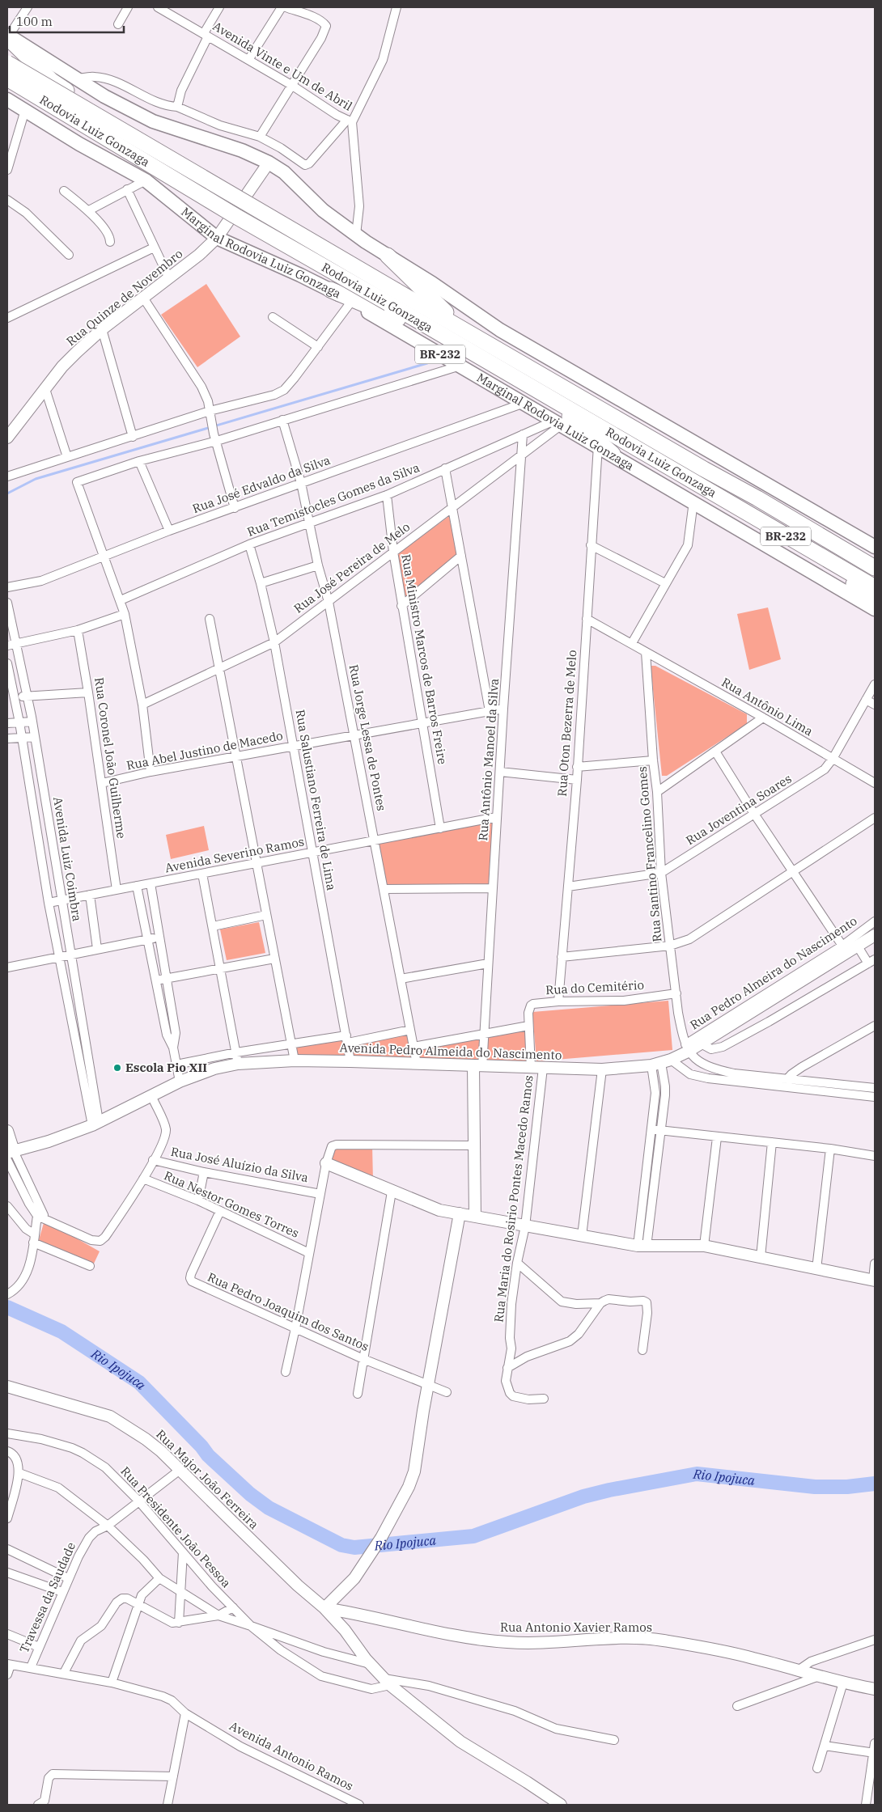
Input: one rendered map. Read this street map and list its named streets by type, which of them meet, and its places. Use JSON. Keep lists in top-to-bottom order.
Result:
{
  "streets": {
    "highway": ["Rodovia Luiz Gonzaga", "BR-232"],
    "main road": ["Marginal Rodovia Luiz Gonzaga"],
    "street": [
      "Avenida Vinte e Um de Abril",
      "Rua Quinze de Novembro",
      "Rua José Edvaldo da Silva",
      "Rua Temistocles Gomes da Silva",
      "Rua José Pereira de Melo",
      "Rua Ministro Marcos de Barros Freire",
      "Rua Antônio Lima",
      "Rua Oton Bezerra de Melo",
      "Rua Jorge Lessa de Pontes",
      "Rua Abel Justino de Macedo",
      "Rua Coronel João Guilherme",
      "Rua Antônio Manoel da Silva",
      "Rua Salustiano Ferreira de Lima",
      "Rua Joventina Soares",
      "Rua Santino Francelino Gomes",
      "Avenida Severino Ramos",
      "Avenida Luiz Coimbra",
      "Rua Pedro Almeira do Nascimento",
      "Rua do Cemitério",
      "Avenida Pedro Almeida do Nascimento",
      "Rua José Aluízio da Silva",
      "Rua Maria do Rosirio Pontes Macedo Ramos",
      "Rua Nestor Gomes Torres",
      "Rua Pedro Joaquim dos Santos",
      "Rua Major João Ferreira",
      "Rua Presidente João Pessoa",
      "Travessa da Saudade",
      "Rua Antonio Xavier Ramos",
      "Avenida Antonio Ramos"
    ]
  },
  "crossings": [
    ["Marginal Rodovia Luiz Gonzaga", "Rua Quinze de Novembro"],
    ["Marginal Rodovia Luiz Gonzaga", "Rua José Edvaldo da Silva"],
    ["Marginal Rodovia Luiz Gonzaga", "Rua Temistocles Gomes da Silva"],
    ["Marginal Rodovia Luiz Gonzaga", "Rua José Pereira de Melo"],
    ["Marginal Rodovia Luiz Gonzaga", "Rua Oton Bezerra de Melo"],
    ["Rua Quinze de Novembro", "BR-232"],
    ["Rua José Edvaldo da Silva", "Rua Jorge Lessa de Pontes"],
    ["Rua Temistocles Gomes da Silva", "Rua José Pereira de Melo"],
    ["Rua Temistocles Gomes da Silva", "Rua Ministro Marcos de Barros Freire"],
    ["Rua Temistocles Gomes da Silva", "Rua Jorge Lessa de Pontes"],
    ["Rua Temistocles Gomes da Silva", "Rua Antônio Manoel da Silva"],
    ["Rua Temistocles Gomes da Silva", "Rua Salustiano Ferreira de Lima"],
    ["Rua José Pereira de Melo", "Rua Ministro Marcos de Barros Freire"],
    ["Rua José Pereira de Melo", "Rua Jorge Lessa de Pontes"],
    ["Rua José Pereira de Melo", "Rua Antônio Manoel da Silva"],
    ["Rua José Pereira de Melo", "Rua Salustiano Ferreira de Lima"],
    ["Rua Ministro Marcos de Barros Freire", "Rua Abel Justino de Macedo"],
    ["Rua Ministro Marcos de Barros Freire", "Avenida Severino Ramos"],
    ["Rua Antônio Lima", "Rua Oton Bezerra de Melo"],
    ["Rua Antônio Lima", "Rua Joventina Soares"],
    ["Rua Antônio Lima", "Rua Santino Francelino Gomes"],
    ["Rua Oton Bezerra de Melo", "Rua Joventina Soares"],
    ["Rua Oton Bezerra de Melo", "Rua do Cemitério"],
    ["Rua Jorge Lessa de Pontes", "Rua Abel Justino de Macedo"],
    ["Rua Jorge Lessa de Pontes", "Avenida Severino Ramos"],
    ["Rua Jorge Lessa de Pontes", "Avenida Pedro Almeida do Nascimento"],
    ["Rua Abel Justino de Macedo", "Rua Coronel João Guilherme"],
    ["Rua Abel Justino de Macedo", "Rua Antônio Manoel da Silva"],
    ["Rua Abel Justino de Macedo", "Rua Salustiano Ferreira de Lima"],
    ["Rua Coronel João Guilherme", "Avenida Severino Ramos"],
    ["Rua Antônio Manoel da Silva", "Avenida Severino Ramos"],
    ["Rua Antônio Manoel da Silva", "Avenida Pedro Almeida do Nascimento"],
    ["Rua Salustiano Ferreira de Lima", "Avenida Severino Ramos"],
    ["Rua Salustiano Ferreira de Lima", "Avenida Pedro Almeida do Nascimento"],
    ["Rua Joventina Soares", "Rua Santino Francelino Gomes"],
    ["Rua Santino Francelino Gomes", "Rua Pedro Almeira do Nascimento"],
    ["Rua Santino Francelino Gomes", "Rua do Cemitério"],
    ["Rua Santino Francelino Gomes", "Avenida Pedro Almeida do Nascimento"],
    ["Avenida Severino Ramos", "Avenida Luiz Coimbra"],
    ["Avenida Luiz Coimbra", "Avenida Pedro Almeida do Nascimento"],
    ["Rua Pedro Almeira do Nascimento", "Avenida Pedro Almeida do Nascimento"],
    ["Avenida Pedro Almeida do Nascimento", "Rua Maria do Rosirio Pontes Macedo Ramos"],
    ["Rua Nestor Gomes Torres", "Rua Pedro Joaquim dos Santos"],
    ["Rua Major João Ferreira", "Rua Presidente João Pessoa"],
    ["Rua Major João Ferreira", "Travessa da Saudade"],
    ["Rua Major João Ferreira", "Rua Antonio Xavier Ramos"],
    ["Rua Presidente João Pessoa", "Travessa da Saudade"],
    ["Travessa da Saudade", "Avenida Antonio Ramos"]
  ],
  "water": ["Rio Ipojuca"],
  "places": ["Escola Pio XII"],
  "scale_bar": "100 m"
}
